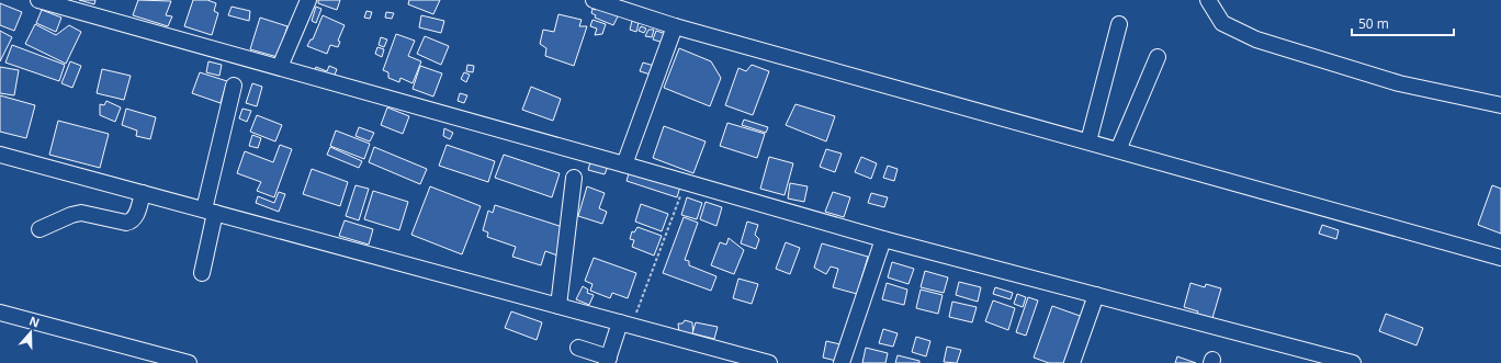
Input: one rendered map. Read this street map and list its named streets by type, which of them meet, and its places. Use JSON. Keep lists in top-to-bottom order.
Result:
{
  "scale_bar": "50 m",
  "north": "top"
}
